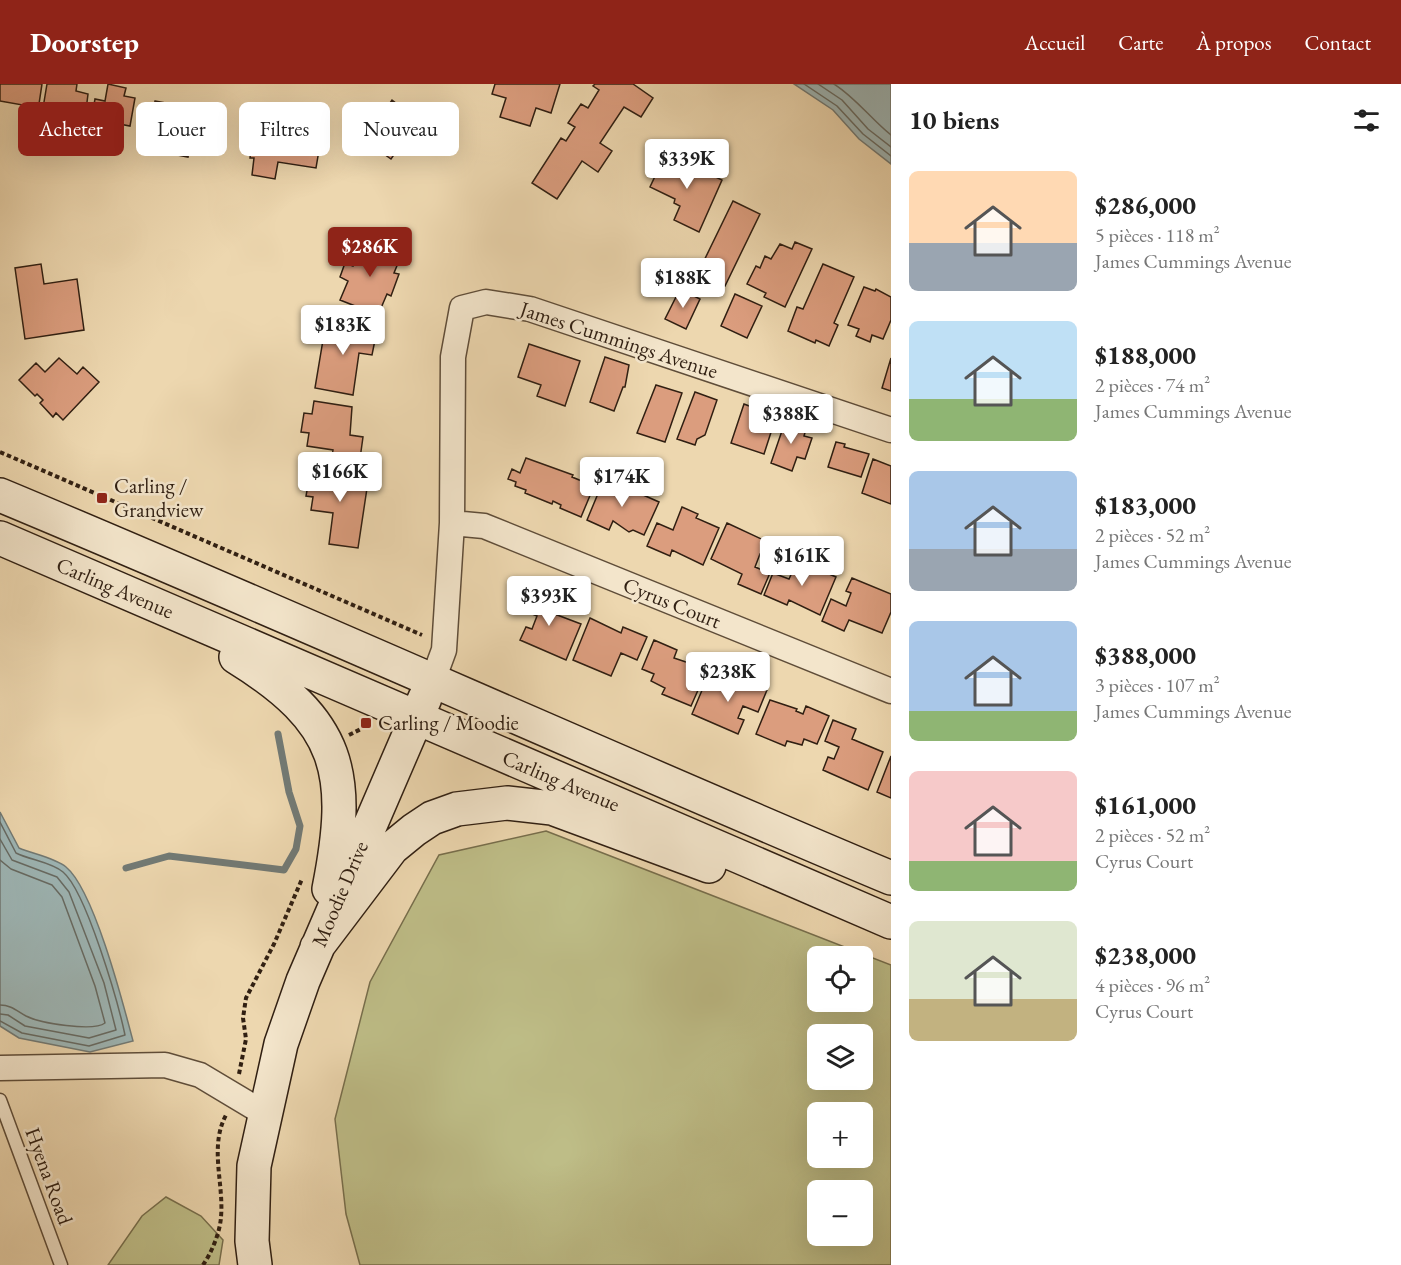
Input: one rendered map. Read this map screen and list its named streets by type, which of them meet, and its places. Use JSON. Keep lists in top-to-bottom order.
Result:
{
  "streets": {
    "main road": ["Carling Avenue", "Moodie Drive"],
    "street": ["James Cummings Avenue", "Cyrus Court"],
    "lane": ["Hyena Road"]
  },
  "crossings": [
    ["James Cummings Avenue", "Carling Avenue"],
    ["James Cummings Avenue", "Cyrus Court"],
    ["James Cummings Avenue", "Moodie Drive"],
    ["Carling Avenue", "Moodie Drive"]
  ],
  "places": {
    "transit": ["Carling / Grandview", "Carling / Moodie"]
  },
  "page": {
    "header": "Doorstep",
    "nav": [
      "Accueil",
      "Carte",
      "À propos",
      "Contact"
    ],
    "heading": "10 biens",
    "chip": [
      "Acheter",
      "Louer",
      "Filtres",
      "Nouveau"
    ],
    "price": [
      "$339K",
      "$286K",
      "$188K",
      "$183K",
      "$388K",
      "$166K",
      "$174K",
      "$161K",
      "$393K",
      "$238K"
    ],
    "list": [
      {
        "name": "$286,000",
        "note": "5 pièces · 118 m² · James Cummings Avenue"
      },
      {
        "name": "$188,000",
        "note": "2 pièces · 74 m² · James Cummings Avenue"
      },
      {
        "name": "$183,000",
        "note": "2 pièces · 52 m² · James Cummings Avenue"
      },
      {
        "name": "$388,000",
        "note": "3 pièces · 107 m² · James Cummings Avenue"
      },
      {
        "name": "$161,000",
        "note": "2 pièces · 52 m² · Cyrus Court"
      },
      {
        "name": "$238,000",
        "note": "4 pièces · 96 m² · Cyrus Court"
      }
    ],
    "map_buttons": ["+", "−"]
  }
}
